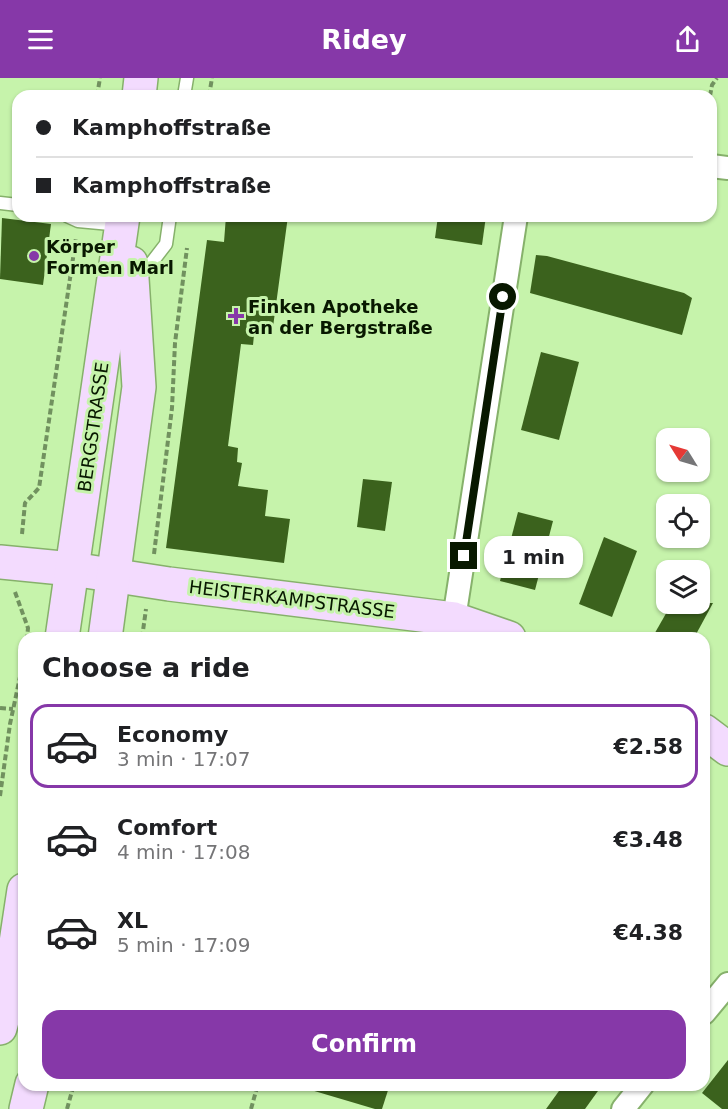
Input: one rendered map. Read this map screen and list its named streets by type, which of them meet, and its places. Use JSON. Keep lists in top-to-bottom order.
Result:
{
  "streets": {
    "main road": ["BERGSTRASSE", "HEISTERKAMPSTRASSE"]
  },
  "crossings": [
    ["BERGSTRASSE", "HEISTERKAMPSTRASSE"]
  ],
  "places": {
    "other": ["Körper Formen Marl"],
    "health": ["Finken Apotheke an der Bergstraße"]
  },
  "north": "top left",
  "page": {
    "header": "Ridey",
    "banner": ["Kamphoffstraße", "Kamphoffstraße"],
    "bubble": "1 min",
    "heading": "Choose a ride",
    "list": [
      {
        "name": "Economy",
        "note": "3 min · 17:07",
        "value": "€2.58"
      },
      {
        "name": "Comfort",
        "note": "4 min · 17:08",
        "value": "€3.48"
      },
      {
        "name": "XL",
        "note": "5 min · 17:09",
        "value": "€4.38"
      }
    ],
    "buttons": "Confirm"
  }
}
